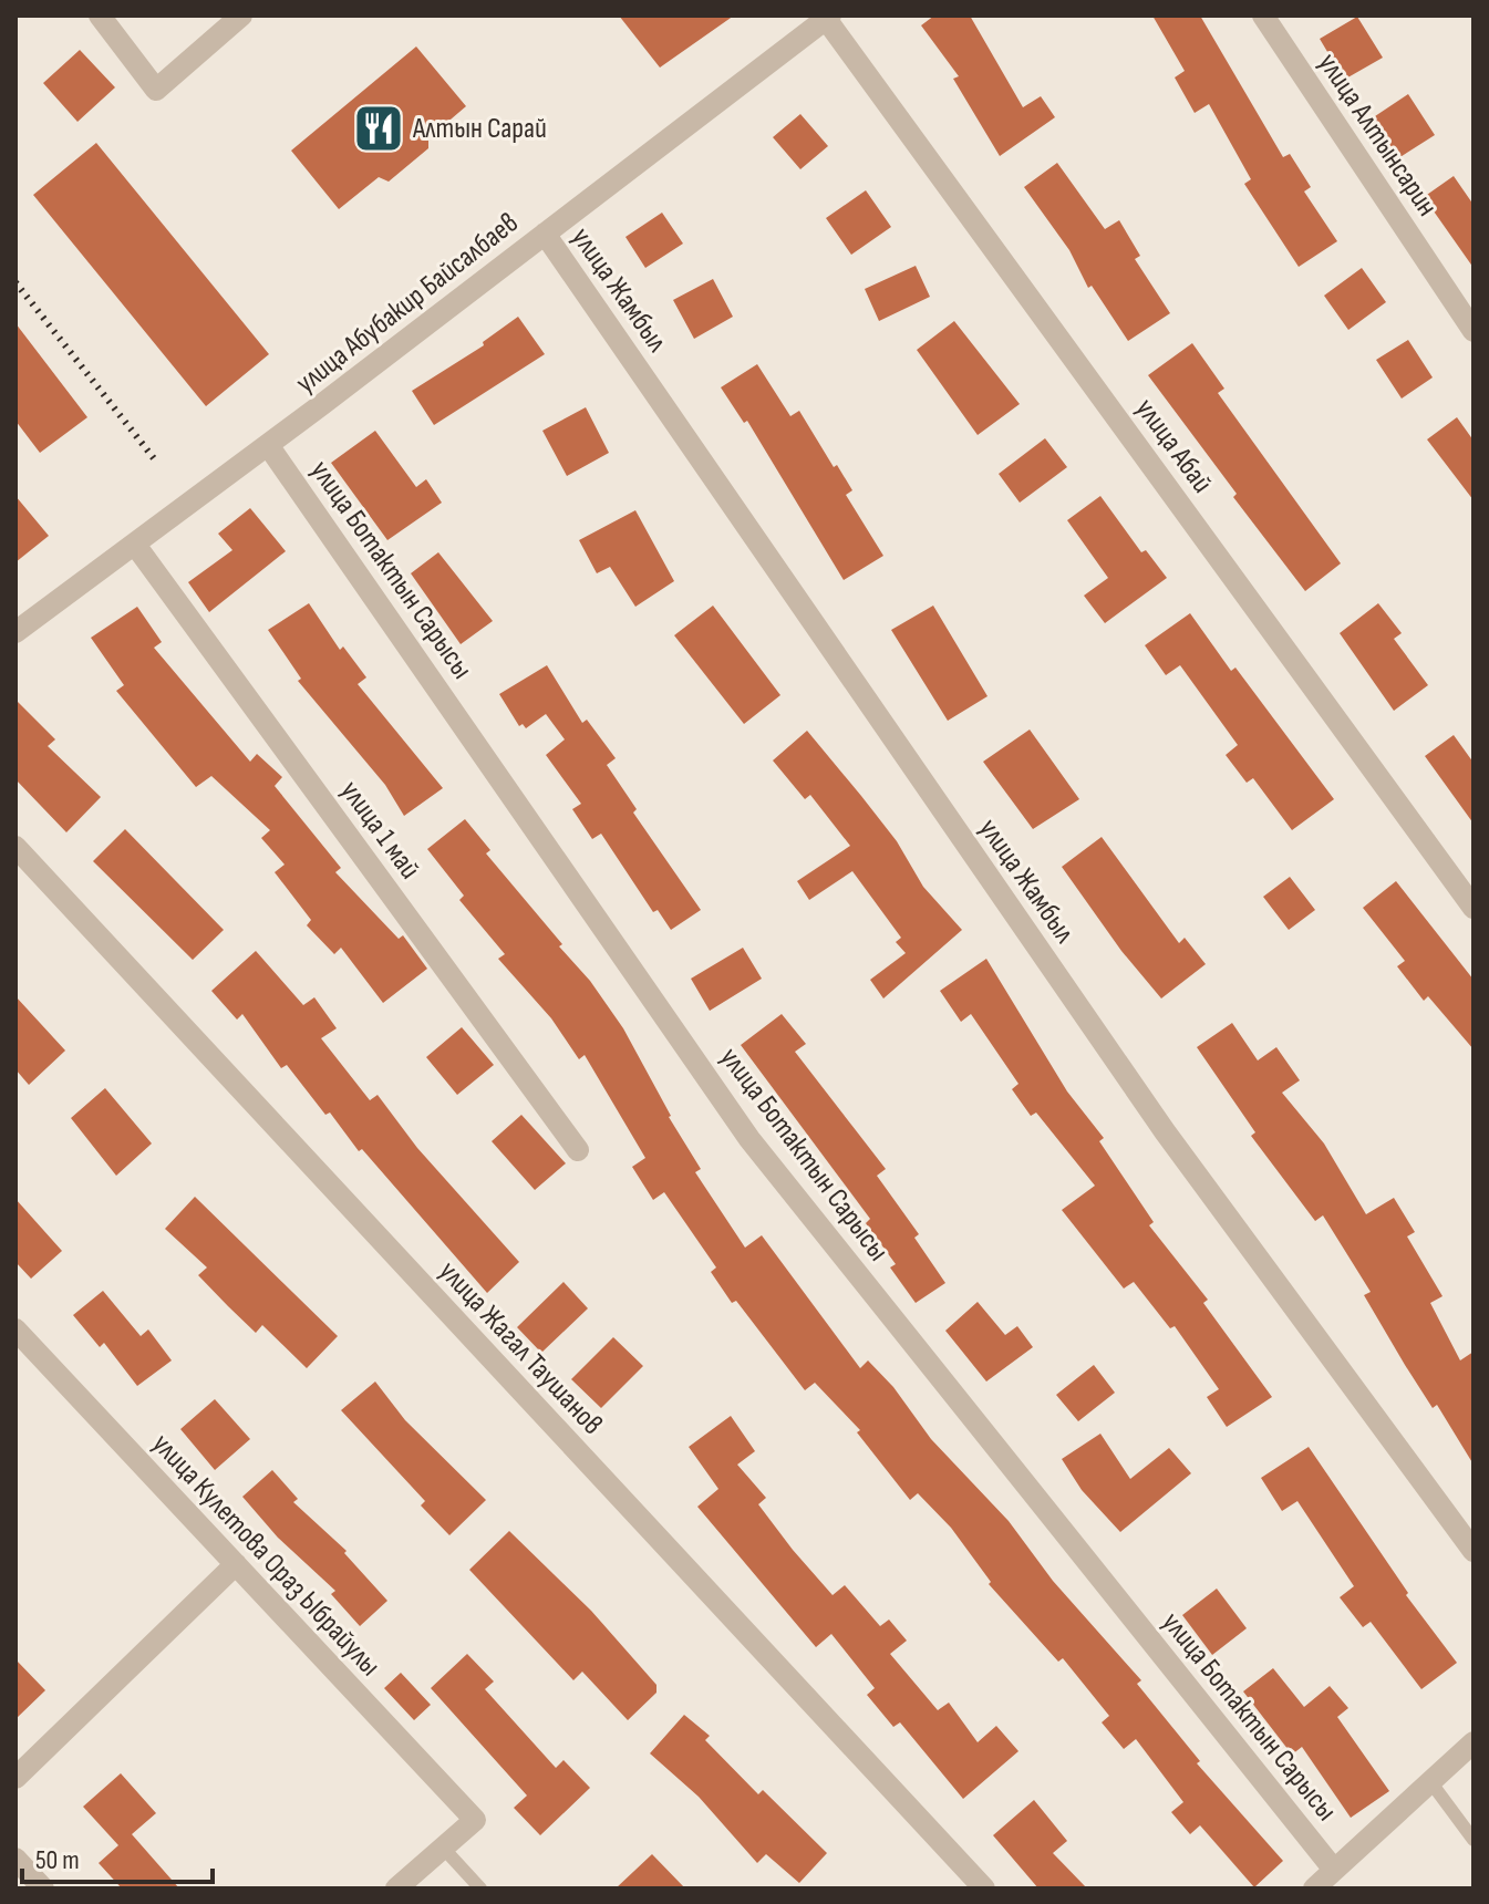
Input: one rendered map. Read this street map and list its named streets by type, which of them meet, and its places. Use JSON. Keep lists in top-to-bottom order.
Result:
{
  "streets": {
    "street": [
      "улица Алтынсарин",
      "улица Жамбыл",
      "улица Абубакир Байсалбаев",
      "улица Абай",
      "улица Ботактын Сарысы",
      "улица 1 май",
      "улица Жагал Таушанов",
      "улица Кулетова Ораз Ыбрайулы"
    ]
  },
  "crossings": [
    ["улица Жамбыл", "улица Абубакир Байсалбаев"],
    ["улица Абубакир Байсалбаев", "улица Абай"],
    ["улица Абубакир Байсалбаев", "улица Ботактын Сарысы"],
    ["улица Абубакир Байсалбаев", "улица 1 май"]
  ],
  "places": {
    "restaurant": ["Алтын Сарай"]
  },
  "scale_bar": "50 m"
}
